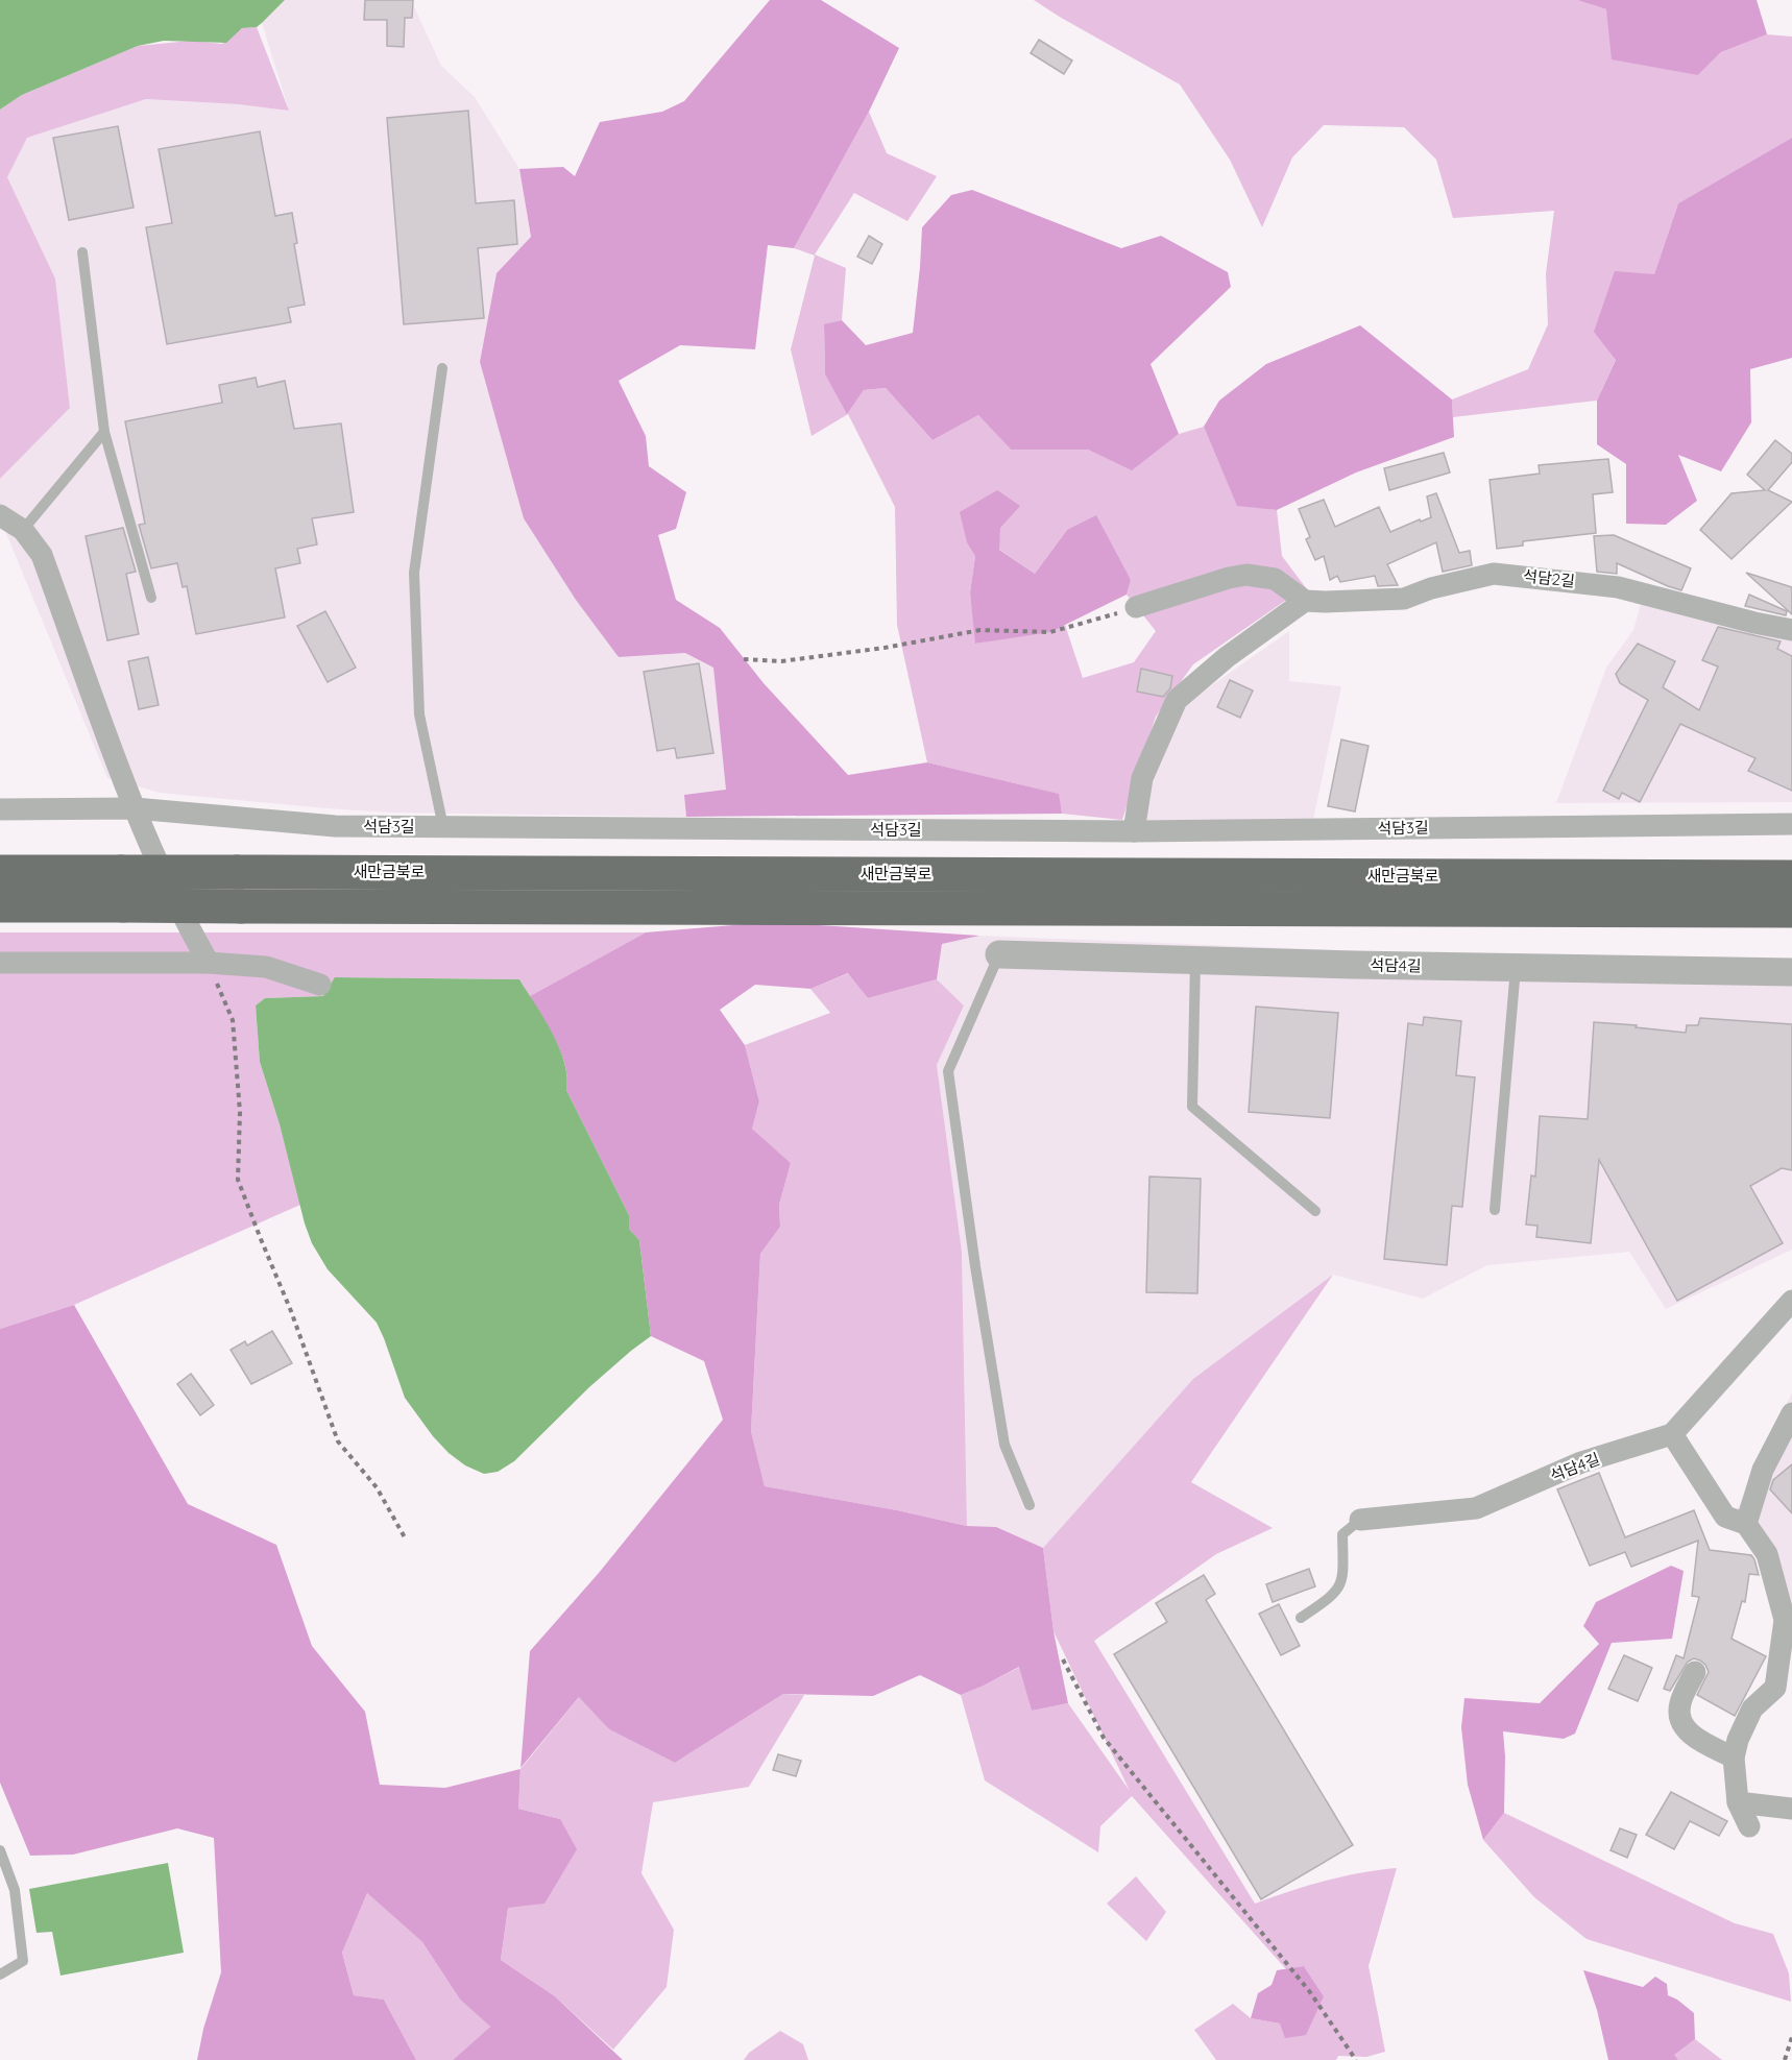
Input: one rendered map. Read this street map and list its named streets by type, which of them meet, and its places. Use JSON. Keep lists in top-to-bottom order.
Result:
{
  "streets": {
    "highway": ["새만금북로"],
    "street": ["석담2길", "석담3길", "석담4길"]
  }
}
